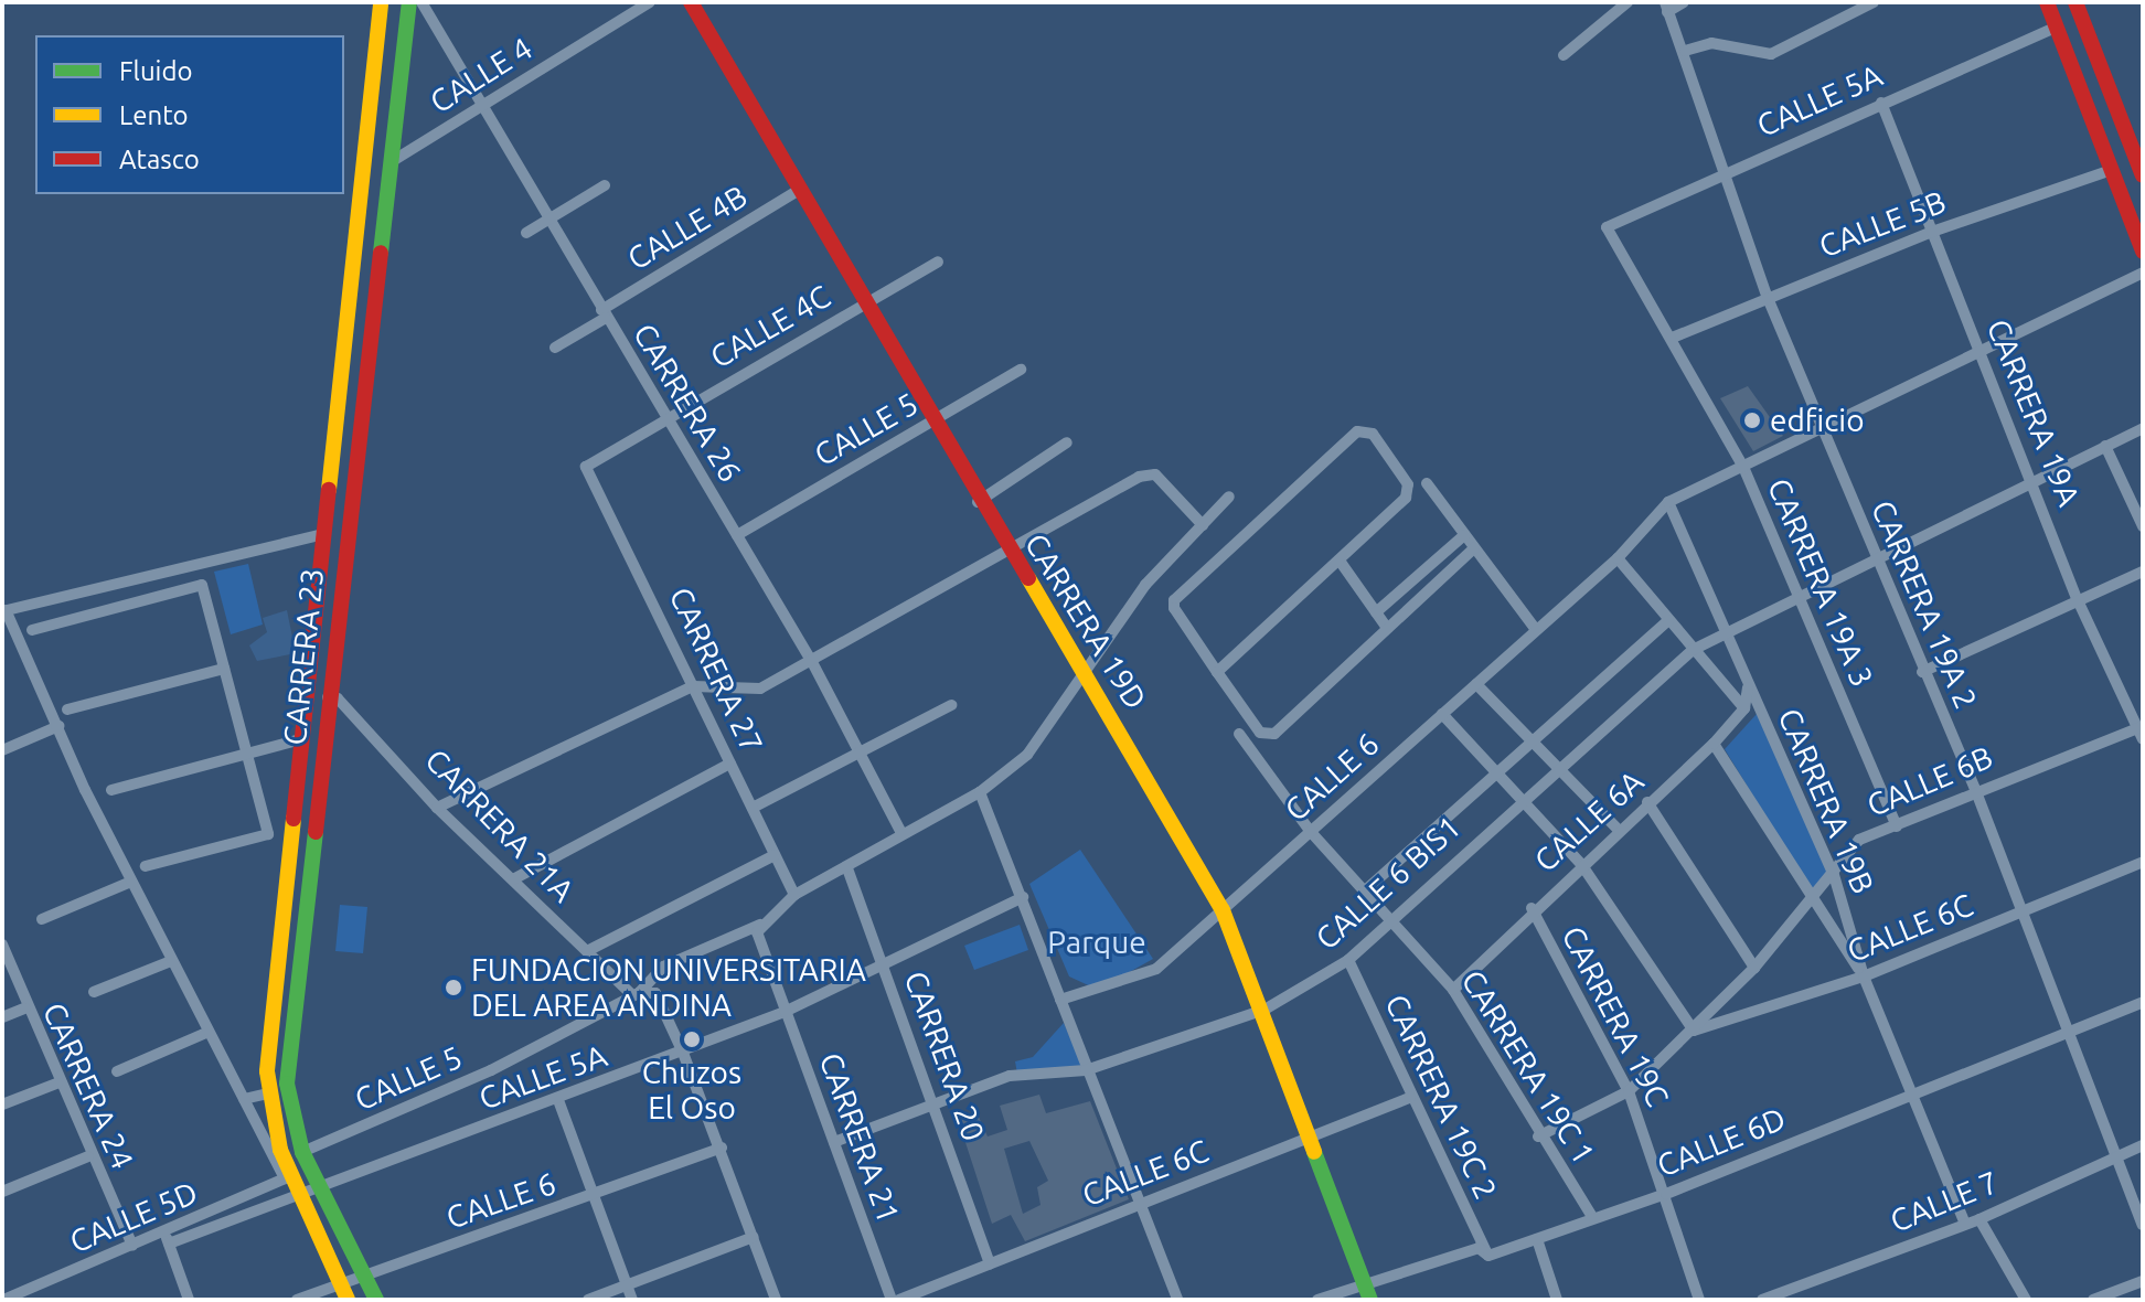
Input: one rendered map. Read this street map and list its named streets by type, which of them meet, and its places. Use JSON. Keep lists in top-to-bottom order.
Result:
{
  "streets": {
    "main road": ["CARRERA 19D", "CARRERA 23"],
    "street": [
      "CALLE 4",
      "CALLE 5A",
      "CALLE 5B",
      "CALLE 4B",
      "CALLE 4C",
      "CARRERA 26",
      "CARRERA 19A",
      "CALLE 5",
      "CARRERA 19A 3",
      "CARRERA 19A 2",
      "CARRERA 27",
      "CALLE 6",
      "CALLE 6B",
      "CARRERA 19B",
      "CALLE 6A",
      "CARRERA 21A",
      "CALLE 6 BIS1",
      "CALLE 6C",
      "CARRERA 19C",
      "CARRERA 20",
      "CARRERA 19C 1",
      "CARRERA 24",
      "CARRERA 19C 2",
      "CARRERA 21",
      "CALLE 6D",
      "CALLE 7",
      "CALLE 5D"
    ]
  },
  "crossings": [
    ["CALLE 4", "CARRERA 26"],
    ["CALLE 4", "CARRERA 23"],
    ["CALLE 5A", "CARRERA 19A"],
    ["CALLE 5A", "CARRERA 19A 3"],
    ["CALLE 5A", "CARRERA 19A 2"],
    ["CALLE 5A", "CARRERA 23"],
    ["CALLE 5A", "CARRERA 21A"],
    ["CALLE 5A", "CARRERA 20"],
    ["CALLE 5A", "CARRERA 21"],
    ["CALLE 5A", "CALLE 5D"],
    ["CALLE 5B", "CARRERA 19A"],
    ["CALLE 5B", "CARRERA 19A 3"],
    ["CALLE 5B", "CARRERA 19A 2"],
    ["CALLE 4B", "CARRERA 26"],
    ["CALLE 4B", "CARRERA 19D"],
    ["CALLE 4C", "CARRERA 26"],
    ["CALLE 4C", "CARRERA 19D"],
    ["CALLE 4C", "CARRERA 27"],
    ["CARRERA 26", "CALLE 5"],
    ["CARRERA 19A", "CALLE 6B"],
    ["CARRERA 19A", "CALLE 6 BIS1"],
    ["CALLE 5", "CARRERA 19D"],
    ["CALLE 5", "CARRERA 23"],
    ["CALLE 5", "CARRERA 27"],
    ["CALLE 5", "CARRERA 21A"],
    ["CALLE 5", "CARRERA 20"],
    ["CALLE 5", "CARRERA 21"],
    ["CARRERA 19A 3", "CALLE 6B"],
    ["CARRERA 19A 3", "CALLE 6 BIS1"],
    ["CARRERA 19A 2", "CALLE 6B"],
    ["CARRERA 19A 2", "CALLE 6 BIS1"],
    ["CARRERA 19A 2", "CALLE 6C"],
    ["CARRERA 19A 2", "CALLE 6D"],
    ["CARRERA 19A 2", "CALLE 7"],
    ["CARRERA 19D", "CALLE 6"],
    ["CARRERA 19D", "CALLE 6 BIS1"],
    ["CARRERA 19D", "CALLE 6C"],
    ["CARRERA 19D", "CALLE 6D"],
    ["CARRERA 23", "CALLE 6"],
    ["CARRERA 23", "CARRERA 21A"],
    ["CALLE 6", "CARRERA 19B"],
    ["CALLE 6", "CARRERA 21A"],
    ["CALLE 6", "CARRERA 19C 1"],
    ["CALLE 6B", "CARRERA 19B"],
    ["CALLE 6B", "CALLE 6C"],
    ["CALLE 6B", "CARRERA 19C"],
    ["CARRERA 19B", "CALLE 6 BIS1"],
    ["CARRERA 19B", "CALLE 6C"],
    ["CARRERA 19B", "CALLE 6D"],
    ["CARRERA 19B", "CALLE 7"],
    ["CALLE 6A", "CARRERA 19C"],
    ["CALLE 6A", "CARRERA 19C 1"],
    ["CALLE 6 BIS1", "CARRERA 20"],
    ["CALLE 6 BIS1", "CARRERA 19C 1"],
    ["CALLE 6 BIS1", "CARRERA 19C 2"],
    ["CALLE 6 BIS1", "CARRERA 21"],
    ["CALLE 6C", "CARRERA 20"],
    ["CALLE 6C", "CARRERA 19C 2"],
    ["CARRERA 19C", "CALLE 6D"],
    ["CARRERA 19C 1", "CALLE 6D"],
    ["CARRERA 24", "CALLE 5D"],
    ["CARRERA 19C 2", "CALLE 6D"]
  ],
  "parks": ["Parque"],
  "places": ["edficio", "FUNDACION UNIVERSITARIA DEL AREA ANDINA", "Chuzos El Oso"],
  "legend": ["Fluido", "Lento", "Atasco"]
}
